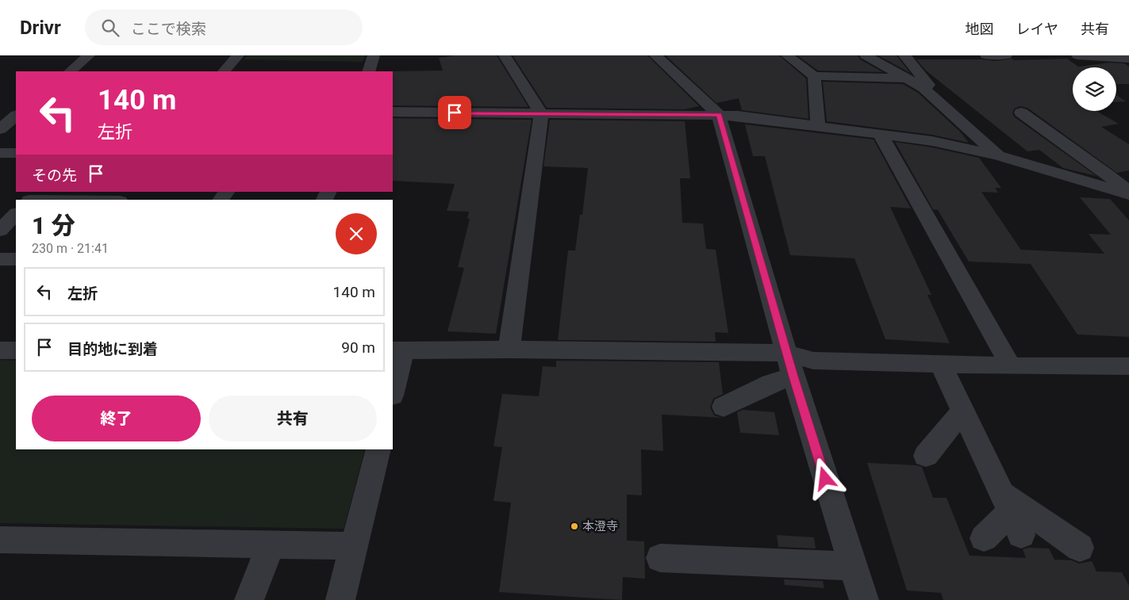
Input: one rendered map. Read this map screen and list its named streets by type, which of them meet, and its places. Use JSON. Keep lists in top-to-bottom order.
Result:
{
  "places": ["本澄寺"],
  "page": {
    "header": "Drivr",
    "search": "ここで検索",
    "nav": ["地図", "レイヤ", "共有"],
    "turn": ["140 m", "左折"],
    "then": "その先",
    "heading": ["1 分", "230 m · 21:41"],
    "list": [
      {
        "name": "左折",
        "value": "140 m"
      },
      {
        "name": "目的地に到着",
        "value": "90 m"
      }
    ],
    "buttons": ["終了", "共有"]
  }
}
